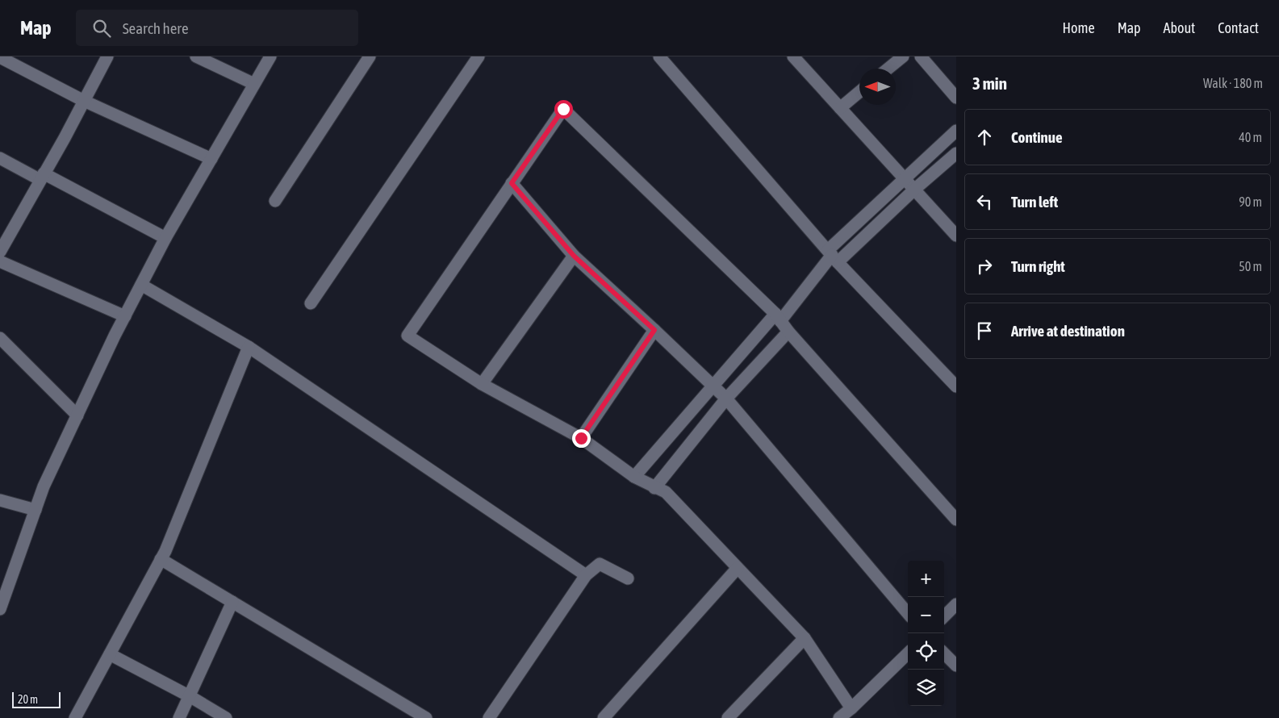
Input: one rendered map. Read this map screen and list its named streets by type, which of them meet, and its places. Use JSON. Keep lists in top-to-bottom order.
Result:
{
  "scale_bar": "20 m",
  "north": "left",
  "page": {
    "header": "Map",
    "search": "Search here",
    "nav": [
      "Home",
      "Map",
      "About",
      "Contact"
    ],
    "heading": ["3 min", "Walk · 180 m"],
    "list": [
      ["Continue", "40 m"],
      ["Turn left", "90 m"],
      ["Turn right", "50 m"],
      "Arrive at destination"
    ],
    "map_buttons": ["+", "−"],
    "scale": "20 m"
  }
}
